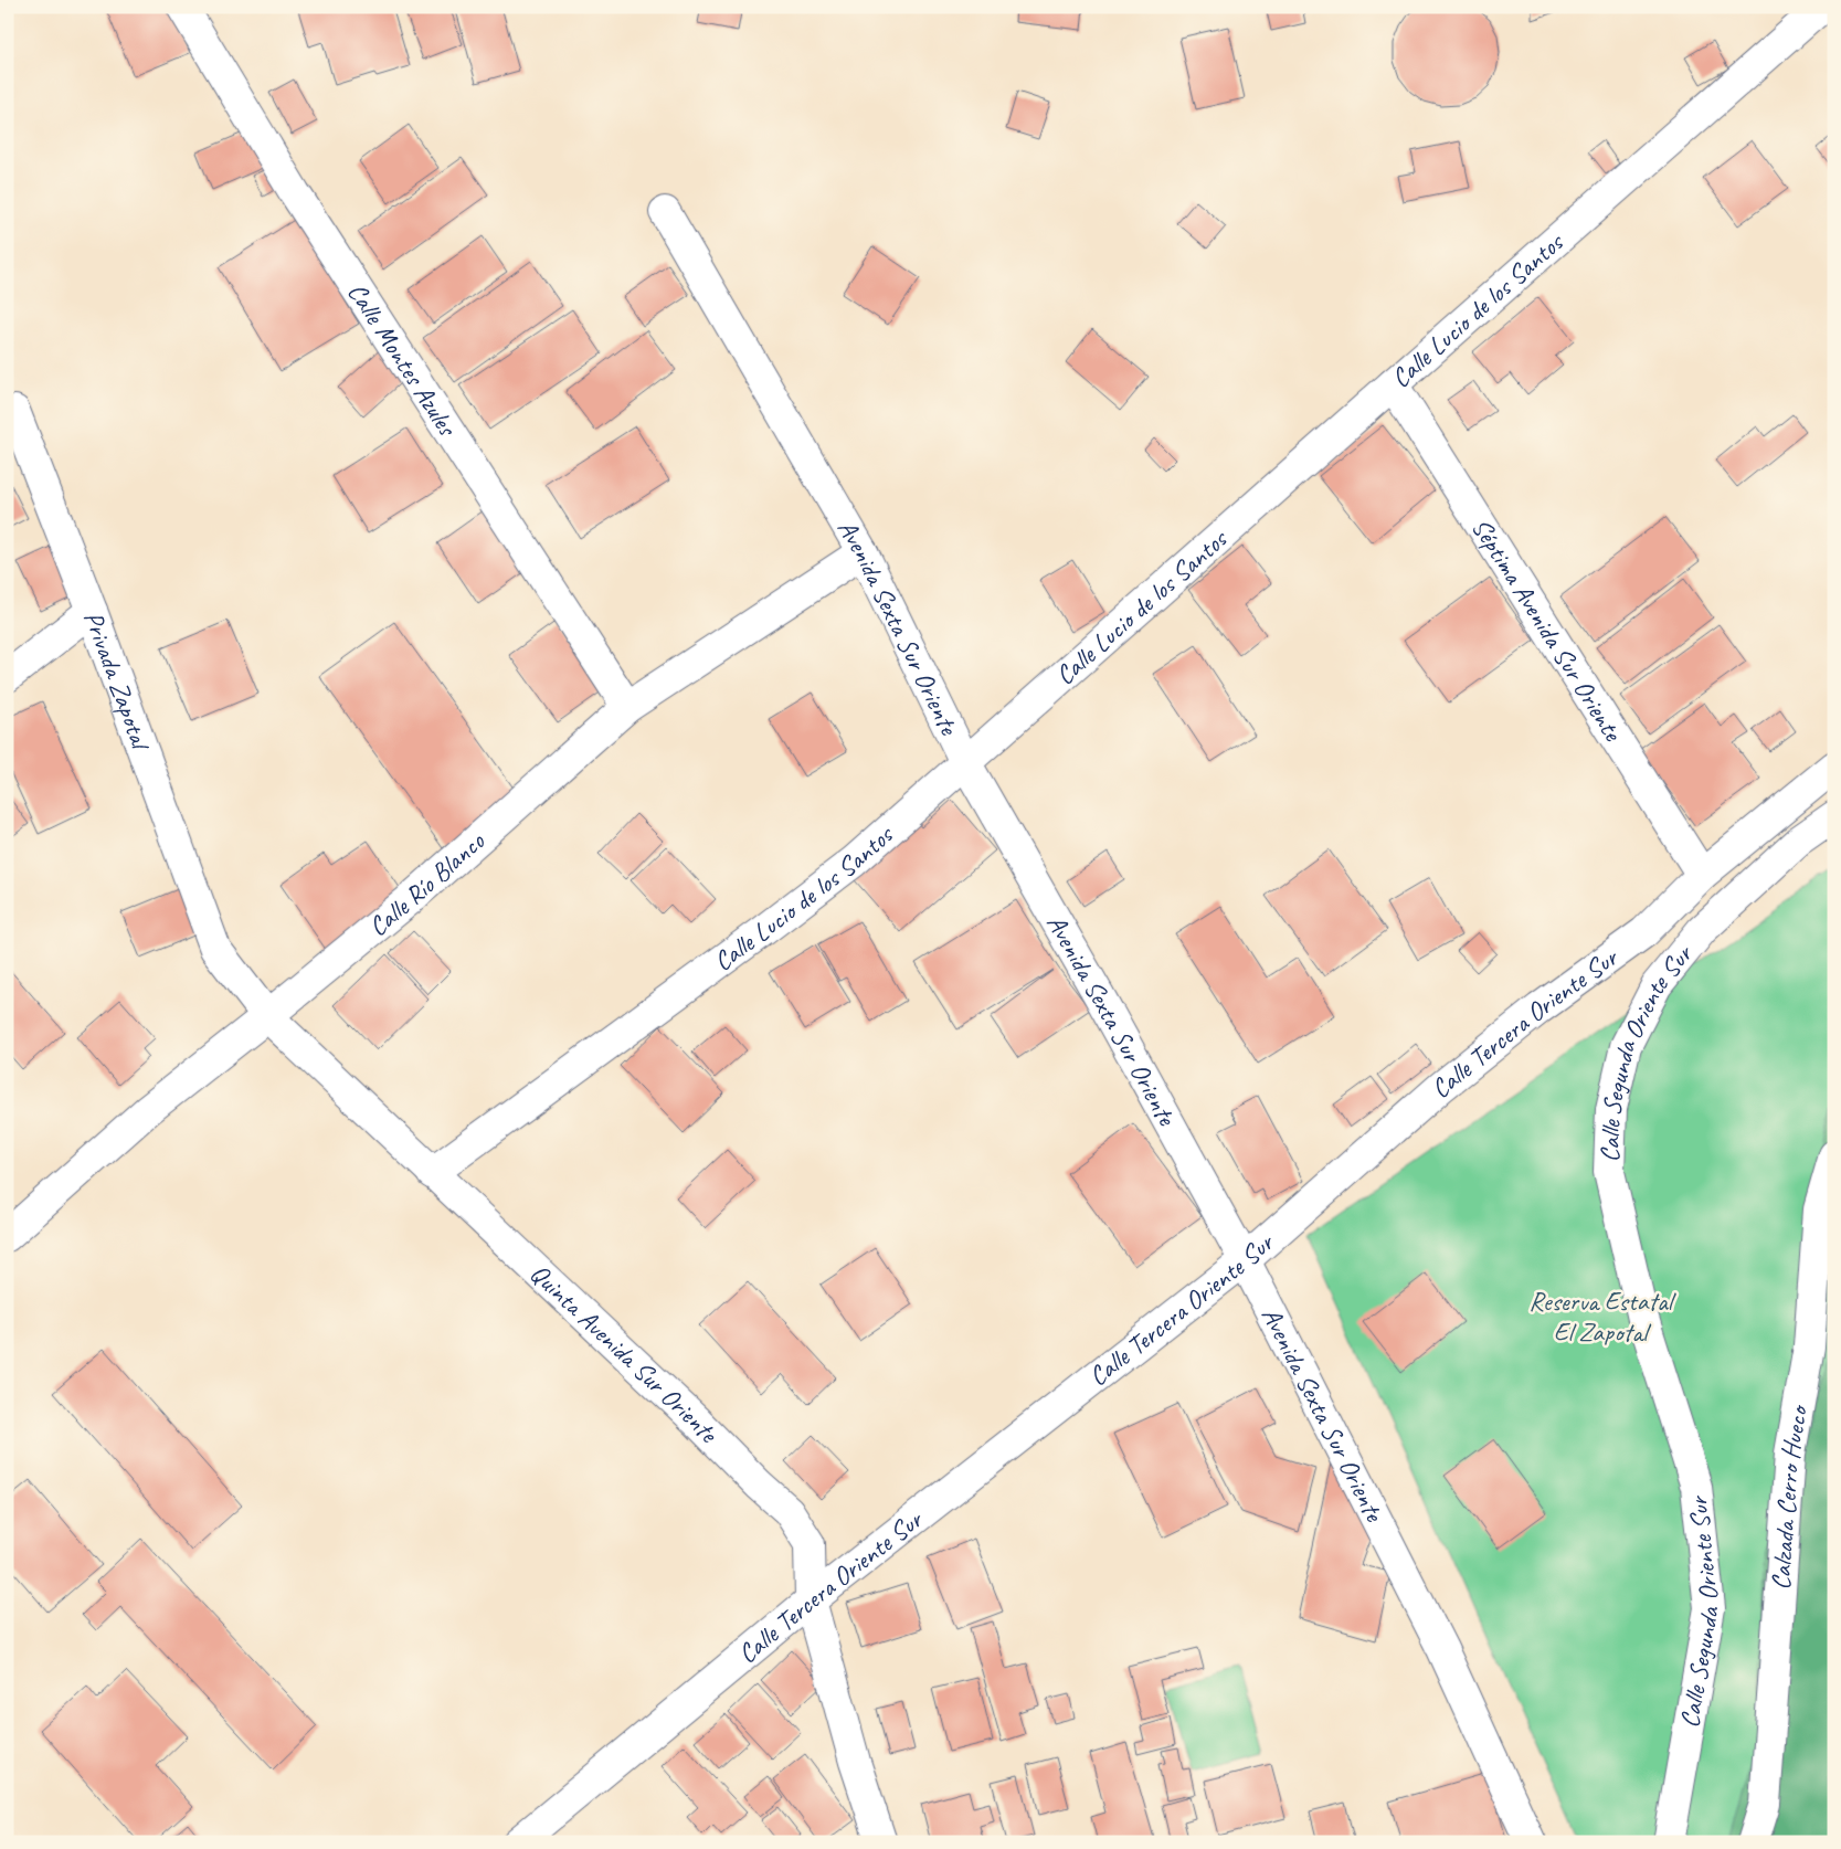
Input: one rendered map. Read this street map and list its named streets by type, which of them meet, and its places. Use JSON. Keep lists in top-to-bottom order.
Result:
{
  "streets": {
    "street": [
      "Calle Lucio de los Santos",
      "Calle Montes Azules",
      "Avenida Sexta Sur Oriente",
      "Séptima Avenida Sur Oriente",
      "Privada Zapotal",
      "Calle Río Blanco",
      "Calle Tercera Oriente Sur",
      "Calle Segunda Oriente Sur",
      "Quinta Avenida Sur Oriente",
      "Calzada Cerro Hueco"
    ]
  },
  "crossings": [
    ["Calle Lucio de los Santos", "Avenida Sexta Sur Oriente"],
    ["Calle Lucio de los Santos", "Séptima Avenida Sur Oriente"],
    ["Calle Lucio de los Santos", "Quinta Avenida Sur Oriente"],
    ["Calle Montes Azules", "Calle Río Blanco"],
    ["Avenida Sexta Sur Oriente", "Calle Río Blanco"],
    ["Avenida Sexta Sur Oriente", "Calle Tercera Oriente Sur"],
    ["Séptima Avenida Sur Oriente", "Calle Tercera Oriente Sur"],
    ["Privada Zapotal", "Quinta Avenida Sur Oriente"],
    ["Calle Río Blanco", "Quinta Avenida Sur Oriente"],
    ["Calle Tercera Oriente Sur", "Quinta Avenida Sur Oriente"]
  ],
  "parks": ["Reserva Estatal El Zapotal"]
}
